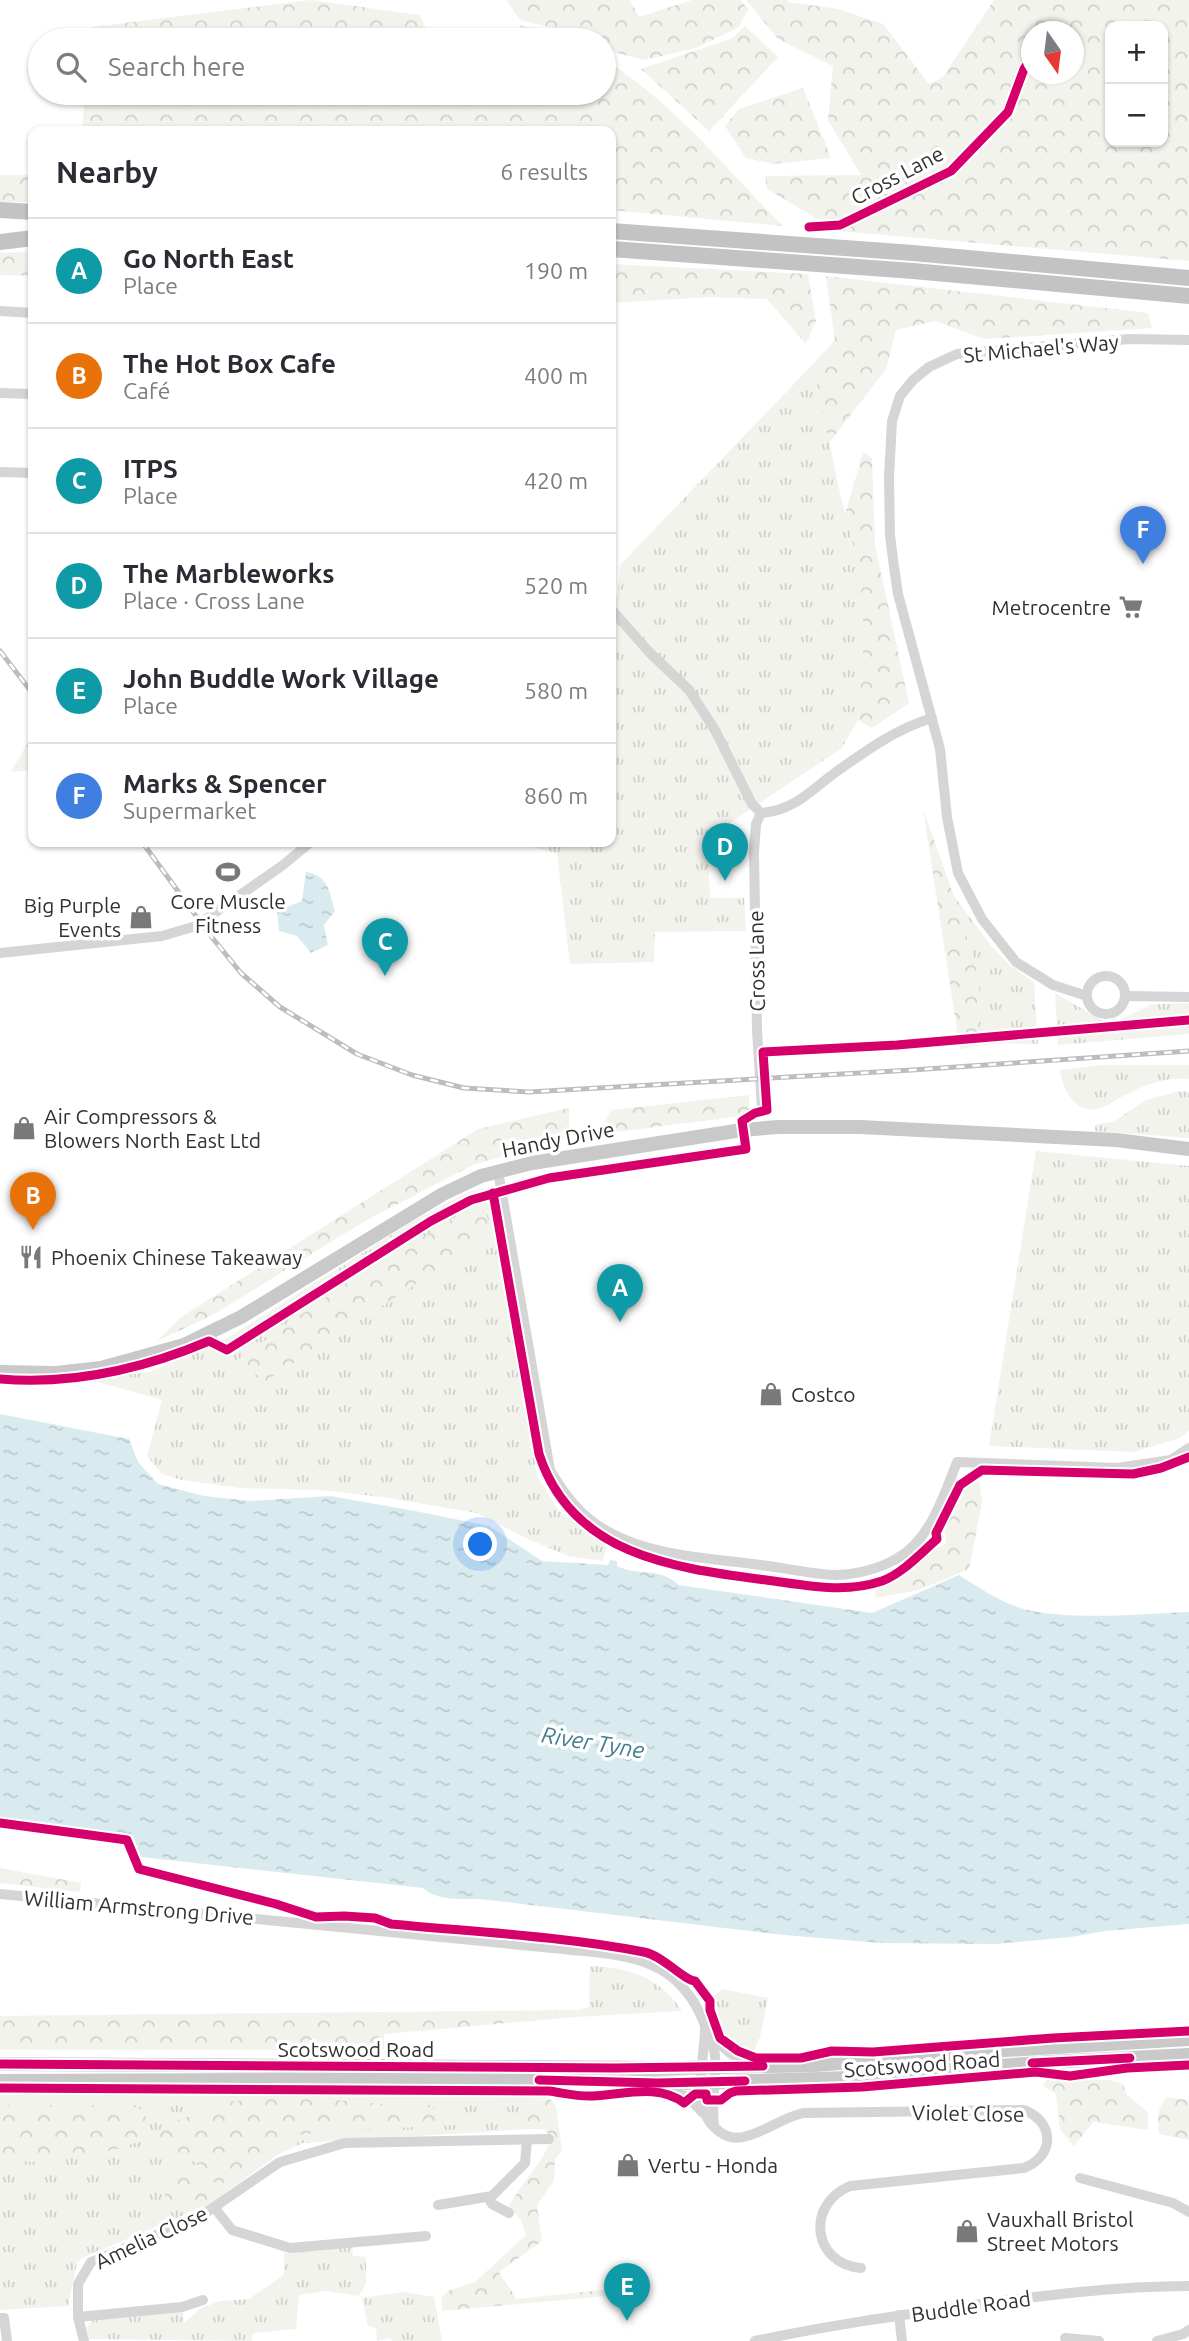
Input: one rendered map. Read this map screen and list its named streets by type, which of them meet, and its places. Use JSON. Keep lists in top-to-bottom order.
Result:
{
  "streets": {
    "main road": ["Handy Drive", "Scotswood Road"],
    "street": [
      "Cross Lane",
      "St Michael's Way",
      "William Armstrong Drive",
      "Violet Close",
      "Amelia Close",
      "Buddle Road"
    ]
  },
  "crossings": [
    ["William Armstrong Drive", "Scotswood Road"]
  ],
  "water": ["River Tyne"],
  "places": {
    "supermarket": ["Metrocentre"],
    "sports": ["Core Muscle Fitness"],
    "shop": [
      "Big Purple Events",
      "Air Compressors & Blowers North East Ltd",
      "Costco",
      "Vertu - Honda",
      "Vauxhall Bristol Street Motors"
    ],
    "restaurant": ["Phoenix Chinese Takeaway"]
  },
  "north": "bottom",
  "page": {
    "map_buttons": ["+", "−"],
    "search": "Search here",
    "heading": ["Nearby", "6 results"],
    "list": [
      {
        "mark": "A",
        "name": "Go North East",
        "note": "Place",
        "value": "190 m"
      },
      {
        "mark": "B",
        "name": "The Hot Box Cafe",
        "note": "Café",
        "value": "400 m"
      },
      {
        "mark": "C",
        "name": "ITPS",
        "note": "Place",
        "value": "420 m"
      },
      {
        "mark": "D",
        "name": "The Marbleworks",
        "note": "Place · Cross Lane",
        "value": "520 m"
      },
      {
        "mark": "E",
        "name": "John Buddle Work Village",
        "note": "Place",
        "value": "580 m"
      },
      {
        "mark": "F",
        "name": "Marks & Spencer",
        "note": "Supermarket",
        "value": "860 m"
      }
    ],
    "pins": [
      "F",
      "D",
      "C",
      "B",
      "A",
      "E"
    ]
  }
}
